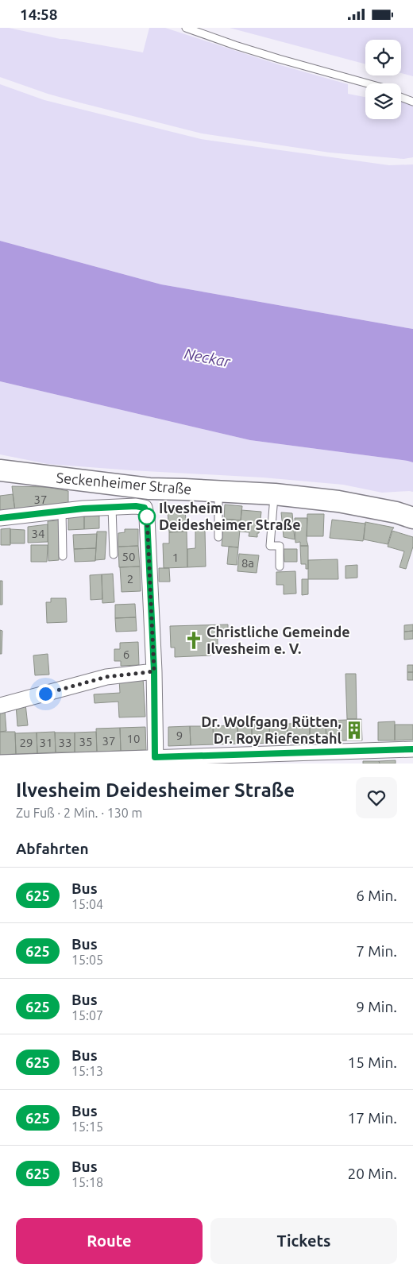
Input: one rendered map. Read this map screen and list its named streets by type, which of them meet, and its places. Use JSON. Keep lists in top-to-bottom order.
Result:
{
  "streets": {
    "main road": ["Seckenheimer Straße"]
  },
  "water": ["Neckar"],
  "places": {
    "other": ["Ilvesheim Deidesheimer Straße"],
    "church": ["Christliche Gemeinde Ilvesheim e. V."],
    "building": ["Dr. Wolfgang Rütten, Dr. Roy Riefenstahl"]
  },
  "lines": ["bus line 625"],
  "house_numbers": [
    "37",
    "34",
    "50",
    "1",
    "8a",
    "2",
    "6",
    "9",
    "10",
    "37",
    "35",
    "29",
    "31",
    "33"
  ],
  "page": {
    "status": "14:58",
    "heading": [
      ["Ilvesheim Deidesheimer Straße", "Zu Fuß · 2 Min. · 130 m"],
      "Abfahrten"
    ],
    "list": [
      {
        "mark": "625",
        "name": "Bus",
        "note": "15:04",
        "value": "6 Min."
      },
      {
        "mark": "625",
        "name": "Bus",
        "note": "15:05",
        "value": "7 Min."
      },
      {
        "mark": "625",
        "name": "Bus",
        "note": "15:07",
        "value": "9 Min."
      },
      {
        "mark": "625",
        "name": "Bus",
        "note": "15:13",
        "value": "15 Min."
      },
      {
        "mark": "625",
        "name": "Bus",
        "note": "15:15",
        "value": "17 Min."
      },
      {
        "mark": "625",
        "name": "Bus",
        "note": "15:18",
        "value": "20 Min."
      }
    ],
    "buttons": ["Route", "Tickets"]
  }
}
